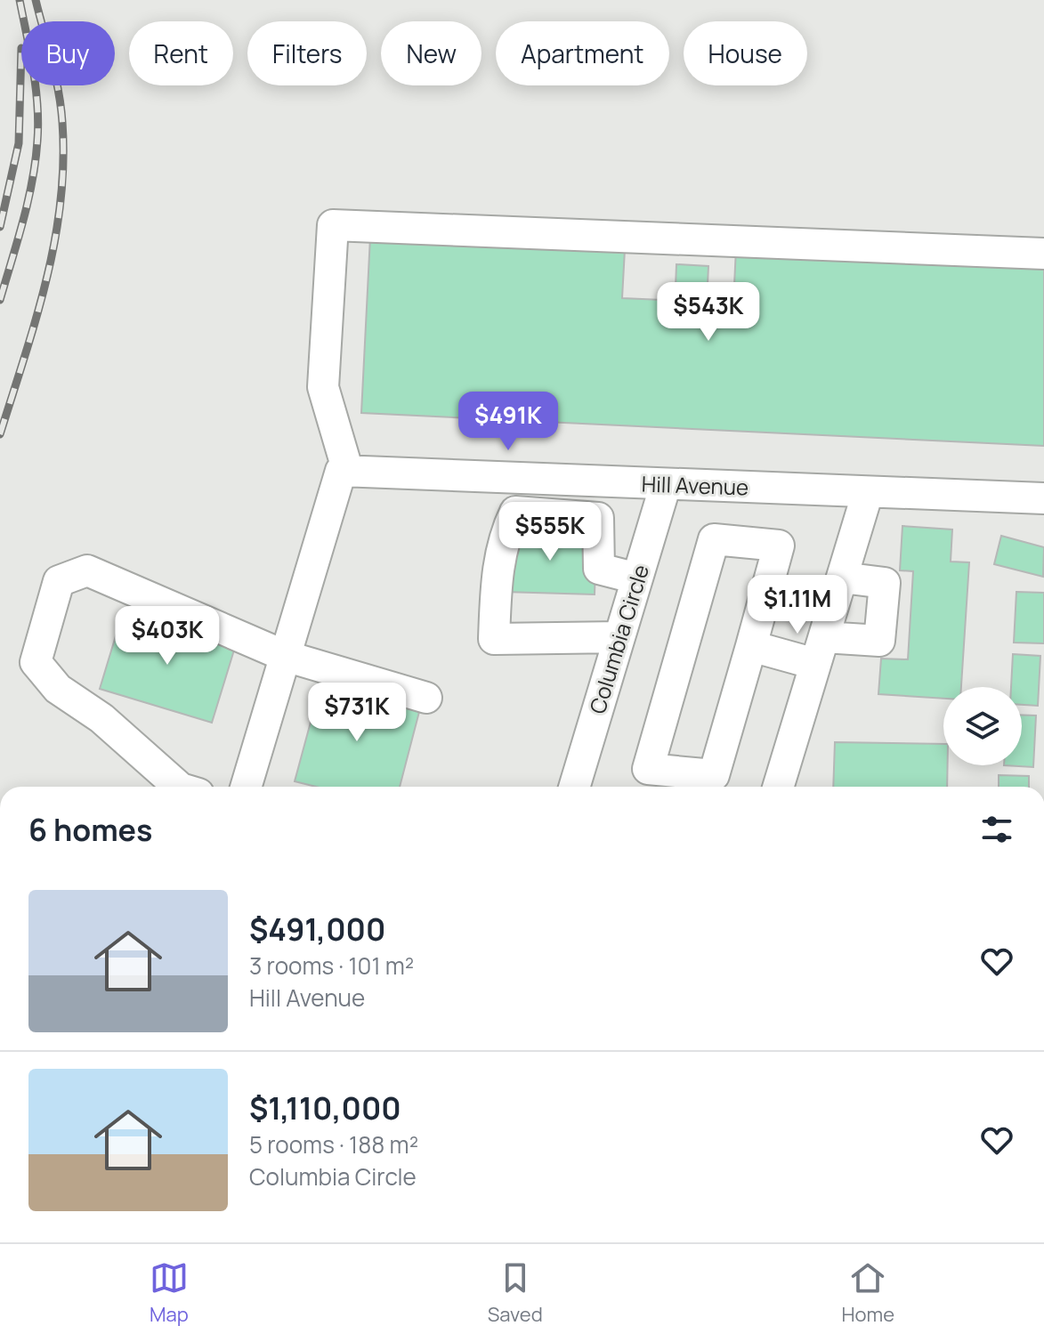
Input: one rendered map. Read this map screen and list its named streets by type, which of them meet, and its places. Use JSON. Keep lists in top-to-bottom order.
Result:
{
  "streets": {
    "street": ["Hill Avenue", "Columbia Circle"]
  },
  "crossings": [
    ["Hill Avenue", "Columbia Circle"]
  ],
  "page": {
    "chip": [
      "Buy",
      "Rent",
      "Filters",
      "New",
      "Apartment",
      "House"
    ],
    "price": [
      "$543K",
      "$491K",
      "$555K",
      "$1.11M",
      "$403K",
      "$731K"
    ],
    "heading": "6 homes",
    "list": [
      {
        "name": "$491,000",
        "note": "3 rooms · 101 m² · Hill Avenue"
      },
      {
        "name": "$1,110,000",
        "note": "5 rooms · 188 m² · Columbia Circle"
      }
    ],
    "tabs": ["Map", "Saved", "Home"]
  }
}
